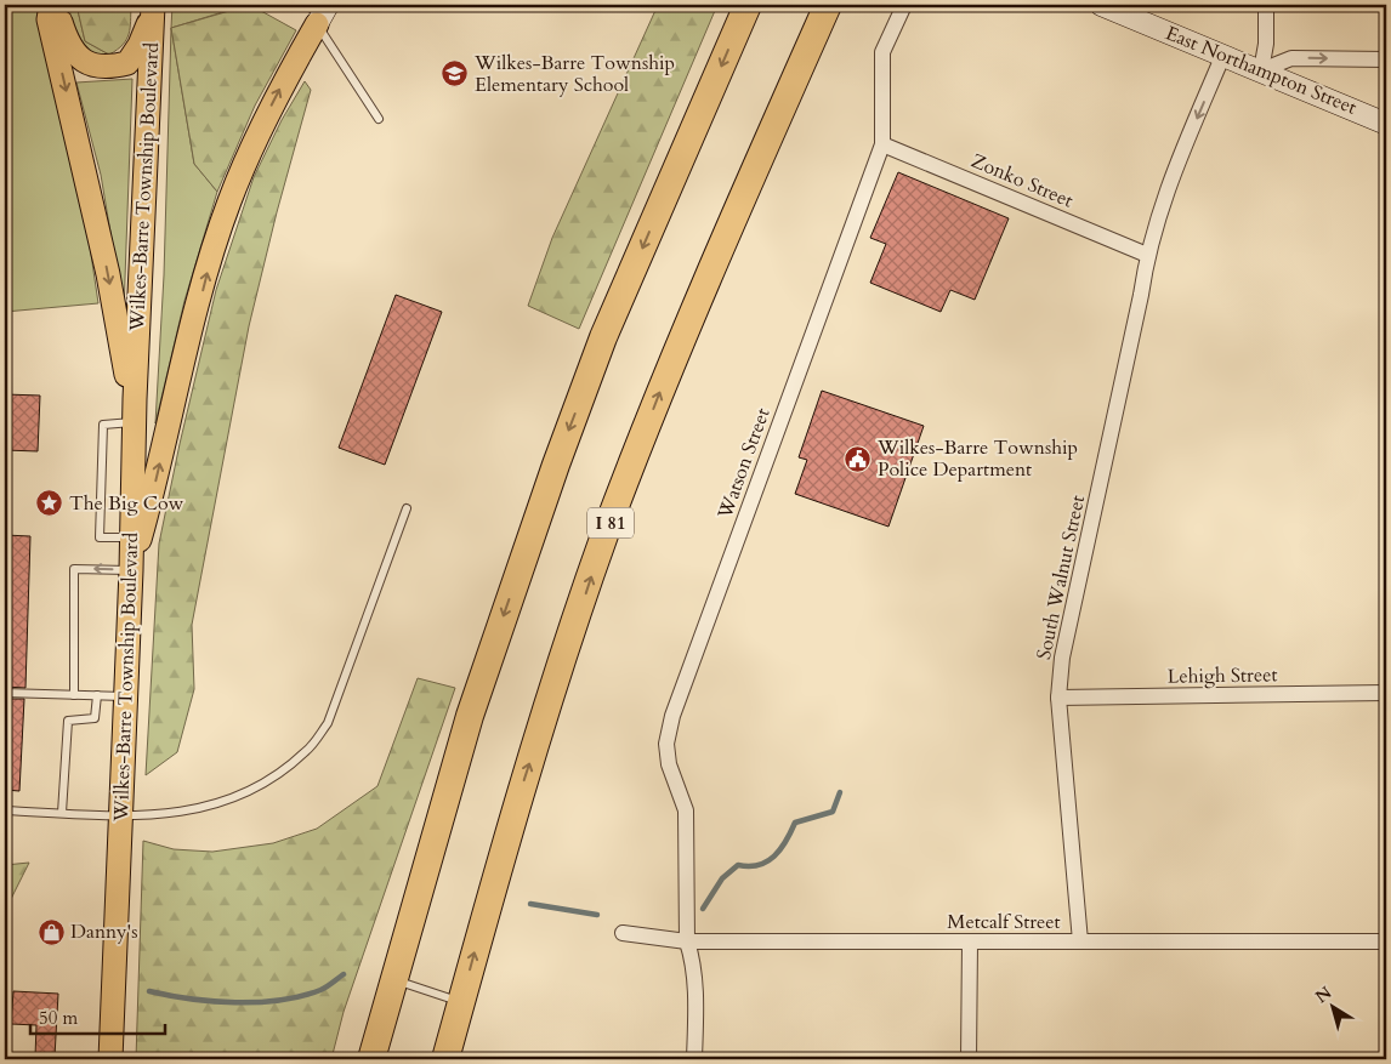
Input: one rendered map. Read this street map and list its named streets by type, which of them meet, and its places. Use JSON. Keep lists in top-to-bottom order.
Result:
{
  "streets": {
    "highway": ["I 81"],
    "main road": ["East Northampton Street", "Wilkes-Barre Township Boulevard"],
    "street": [
      "Zonko Street",
      "Watson Street",
      "South Walnut Street",
      "Lehigh Street",
      "Metcalf Street"
    ]
  },
  "crossings": [
    ["East Northampton Street", "South Walnut Street"],
    ["Zonko Street", "Watson Street"],
    ["Zonko Street", "South Walnut Street"],
    ["Watson Street", "Metcalf Street"],
    ["South Walnut Street", "Lehigh Street"],
    ["South Walnut Street", "Metcalf Street"]
  ],
  "places": {
    "school or university": ["Wilkes-Barre Township Elementary School"],
    "public building": ["Wilkes-Barre Township Police Department"],
    "place": ["The Big Cow"],
    "shop": ["Danny's"]
  },
  "scale_bar": "50 m",
  "north": "top left"
}
